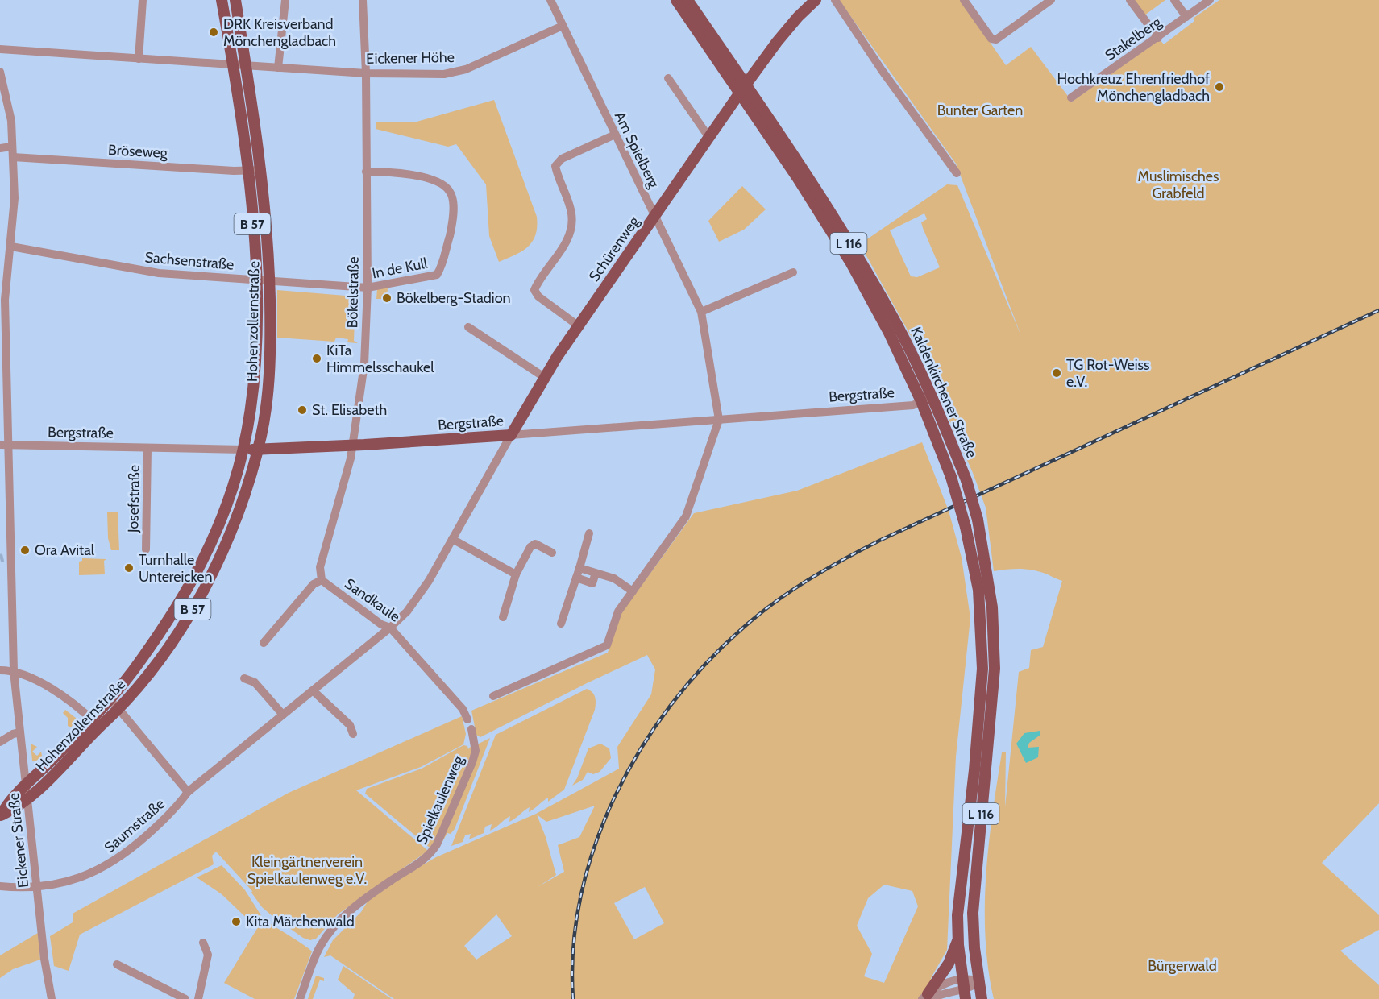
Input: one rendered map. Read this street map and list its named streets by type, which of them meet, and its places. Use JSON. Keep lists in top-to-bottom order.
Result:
{
  "streets": {
    "main road": [
      "B 57",
      "L 116",
      "Schürenweg",
      "Hohenzollernstraße",
      "Kaldenkirchener Straße",
      "Bergstraße"
    ],
    "street": [
      "Stakelberg",
      "Eickener Höhe",
      "Am Spielberg",
      "Bröseweg",
      "Sachsenstraße",
      "In de Kull",
      "Bökelstraße",
      "Josefstraße",
      "Sandkaule",
      "Spielkaulenweg",
      "Saumstraße",
      "Eickener Straße"
    ]
  },
  "crossings": [
    ["Eickener Höhe", "Am Spielberg"],
    ["Eickener Höhe", "Bökelstraße"],
    ["Eickener Höhe", "Hohenzollernstraße"],
    ["Am Spielberg", "Schürenweg"],
    ["Am Spielberg", "Bergstraße"],
    ["Bröseweg", "Hohenzollernstraße"],
    ["Bröseweg", "Eickener Straße"],
    ["B 57", "Hohenzollernstraße"],
    ["B 57", "Eickener Straße"],
    ["Schürenweg", "Kaldenkirchener Straße"],
    ["Schürenweg", "Bergstraße"],
    ["Schürenweg", "Sandkaule"],
    ["Schürenweg", "Saumstraße"],
    ["Sachsenstraße", "In de Kull"],
    ["Sachsenstraße", "Bökelstraße"],
    ["Sachsenstraße", "Hohenzollernstraße"],
    ["Sachsenstraße", "Eickener Straße"],
    ["In de Kull", "Bökelstraße"],
    ["Bökelstraße", "Bergstraße"],
    ["Bökelstraße", "Sandkaule"],
    ["Hohenzollernstraße", "Bergstraße"],
    ["Hohenzollernstraße", "Eickener Straße"],
    ["Kaldenkirchener Straße", "Bergstraße"],
    ["Bergstraße", "Josefstraße"],
    ["Bergstraße", "Eickener Straße"],
    ["Sandkaule", "Saumstraße"],
    ["Saumstraße", "Eickener Straße"]
  ],
  "parks": [
    "Bunter Garten",
    "Muslimisches Grabfeld",
    "Kleingärtnerverein Spielkaulenweg e.V.",
    "Bürgerwald"
  ],
  "places": [
    "DRK Kreisverband Mönchengladbach",
    "Hochkreuz Ehrenfriedhof Mönchengladbach",
    "Bökelberg-Stadion",
    "KiTa Himmelsschaukel",
    "TG Rot-Weiss e.V.",
    "St. Elisabeth",
    "Ora Avital",
    "Turnhalle Untereicken",
    "Kita Märchenwald"
  ]
}
